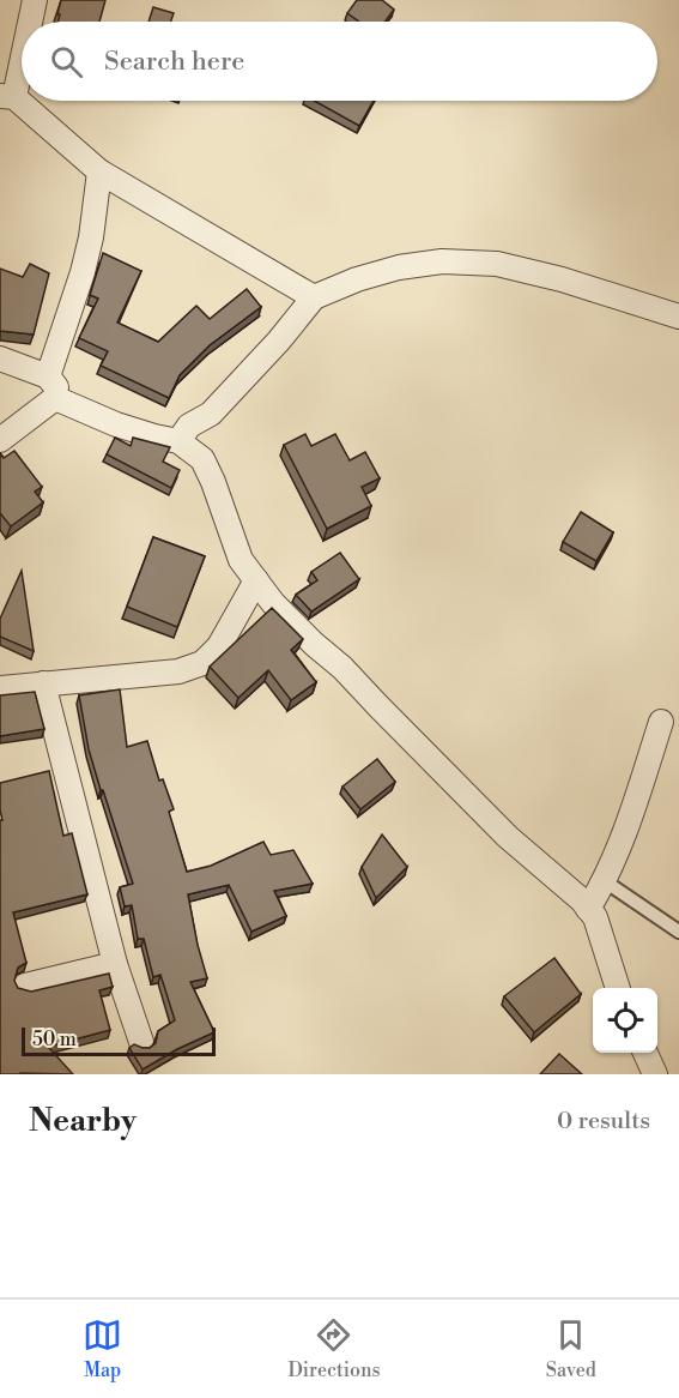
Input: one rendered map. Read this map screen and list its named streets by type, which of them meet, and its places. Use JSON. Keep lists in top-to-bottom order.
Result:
{
  "scale_bar": "50 m",
  "page": {
    "search": "Search here",
    "scale": "50 m",
    "heading": ["Nearby", "0 results"],
    "nav": ["Map", "Directions", "Saved"]
  }
}
